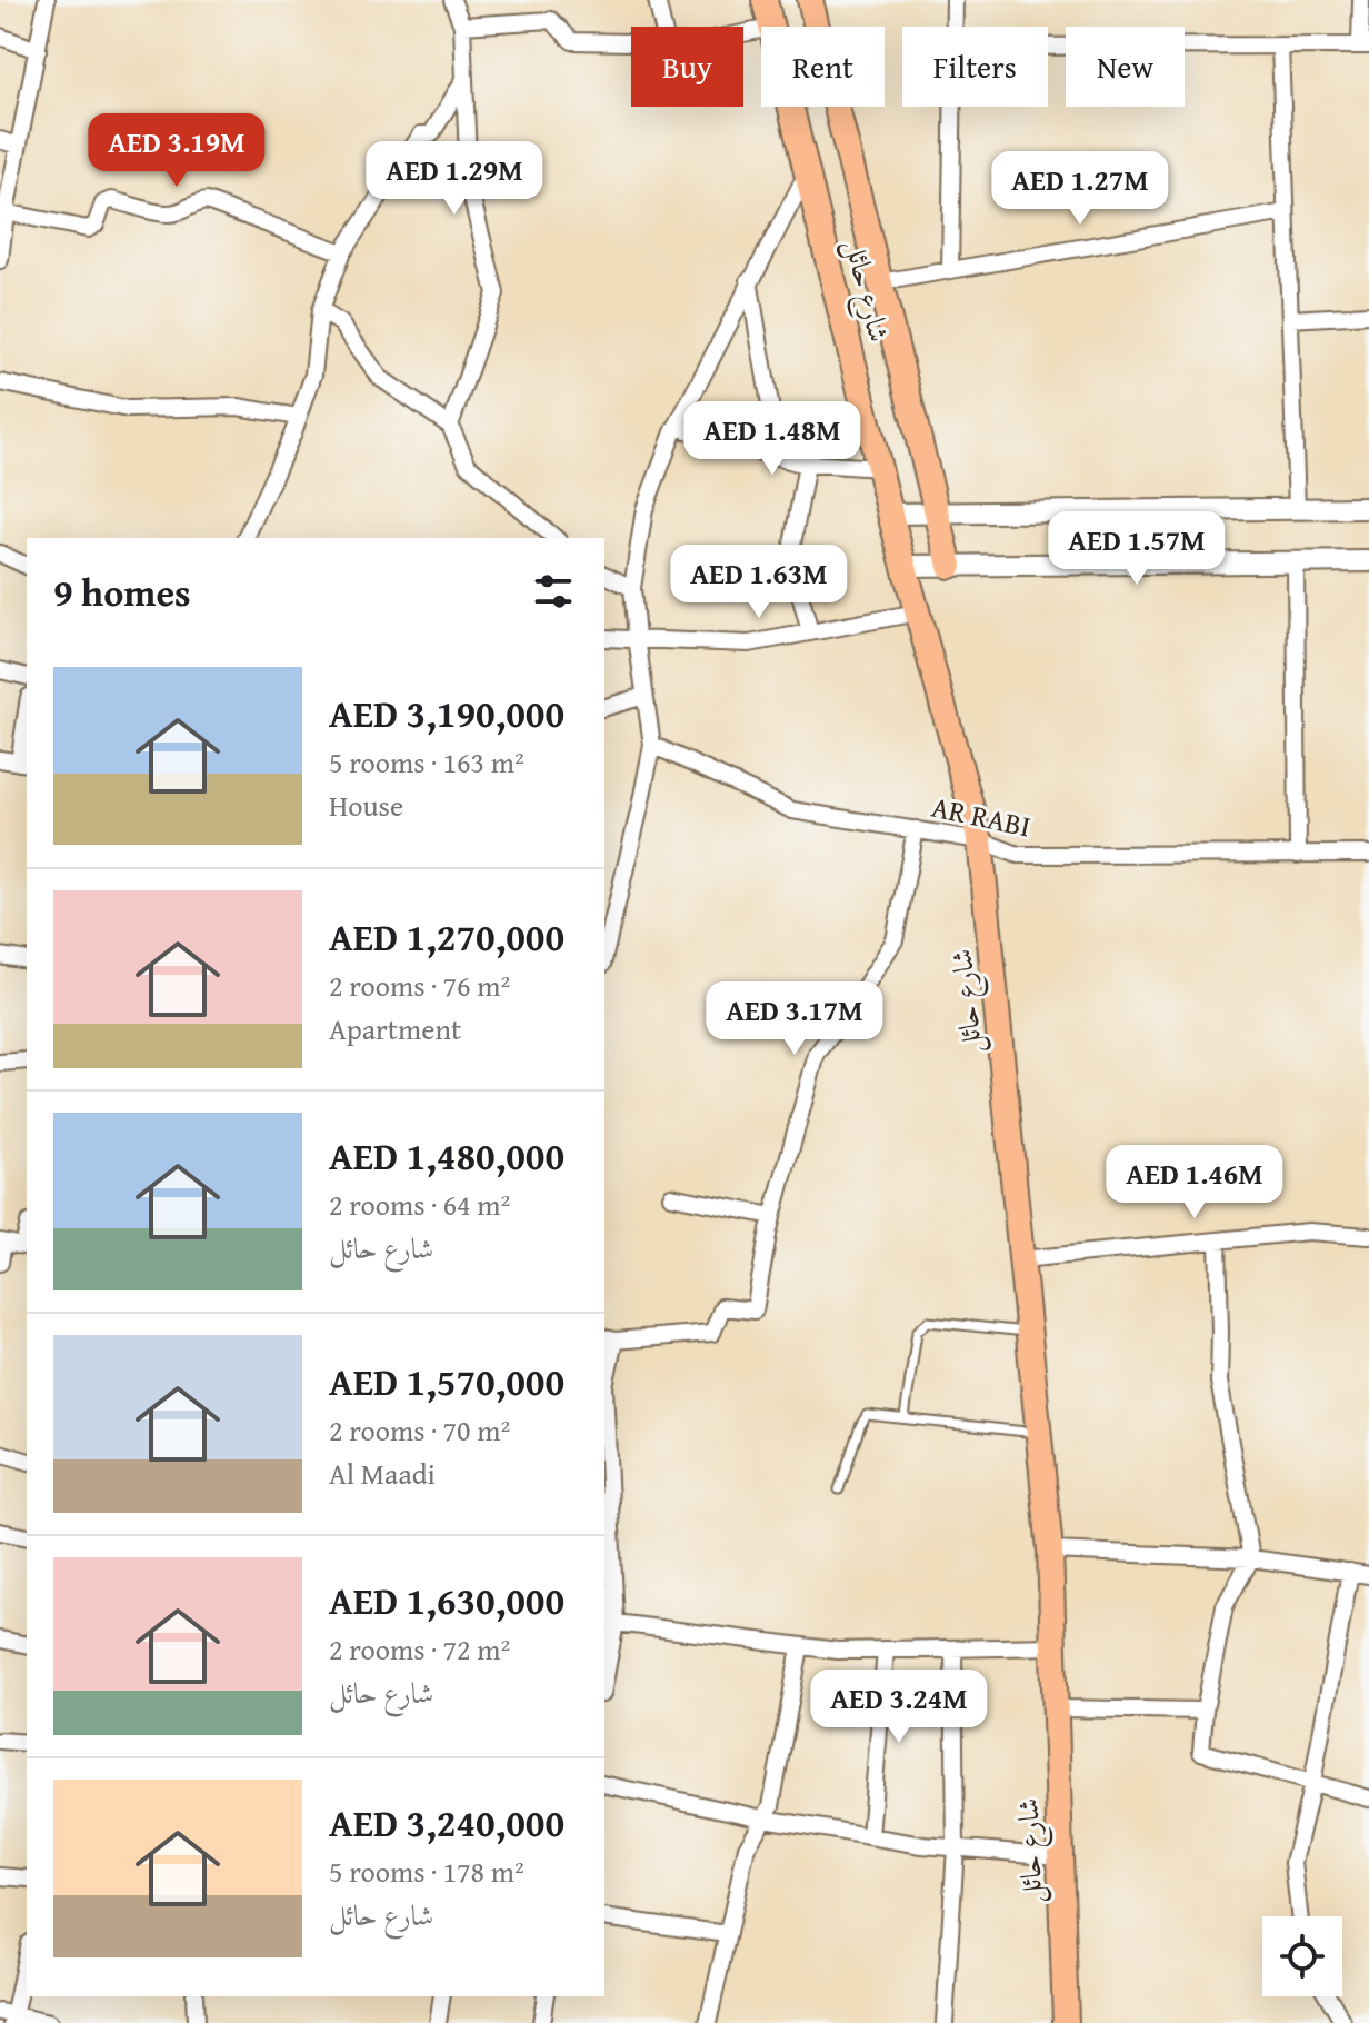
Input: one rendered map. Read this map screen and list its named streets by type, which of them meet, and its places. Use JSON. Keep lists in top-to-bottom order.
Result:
{
  "streets": {
    "main road": ["شارع حائل"],
    "street": ["AR RABI"]
  },
  "crossings": [
    ["شارع حائل", "AR RABI"]
  ],
  "page": {
    "chip": [
      "Buy",
      "Rent",
      "Filters",
      "New"
    ],
    "price": [
      "AED 3.19M",
      "AED 1.29M",
      "AED 1.27M",
      "AED 1.48M",
      "AED 1.57M",
      "AED 1.63M",
      "AED 3.17M",
      "AED 1.46M",
      "AED 3.24M"
    ],
    "heading": "9 homes",
    "list": [
      {
        "name": "AED 3,190,000",
        "note": "5 rooms · 163 m² · House"
      },
      {
        "name": "AED 1,270,000",
        "note": "2 rooms · 76 m² · Apartment"
      },
      {
        "name": "AED 1,480,000",
        "note": "2 rooms · 64 m² · شارع حائل"
      },
      {
        "name": "AED 1,570,000",
        "note": "2 rooms · 70 m² · Al Maadi"
      },
      {
        "name": "AED 1,630,000",
        "note": "2 rooms · 72 m² · شارع حائل"
      },
      {
        "name": "AED 3,240,000",
        "note": "5 rooms · 178 m² · شارع حائل"
      }
    ]
  }
}
